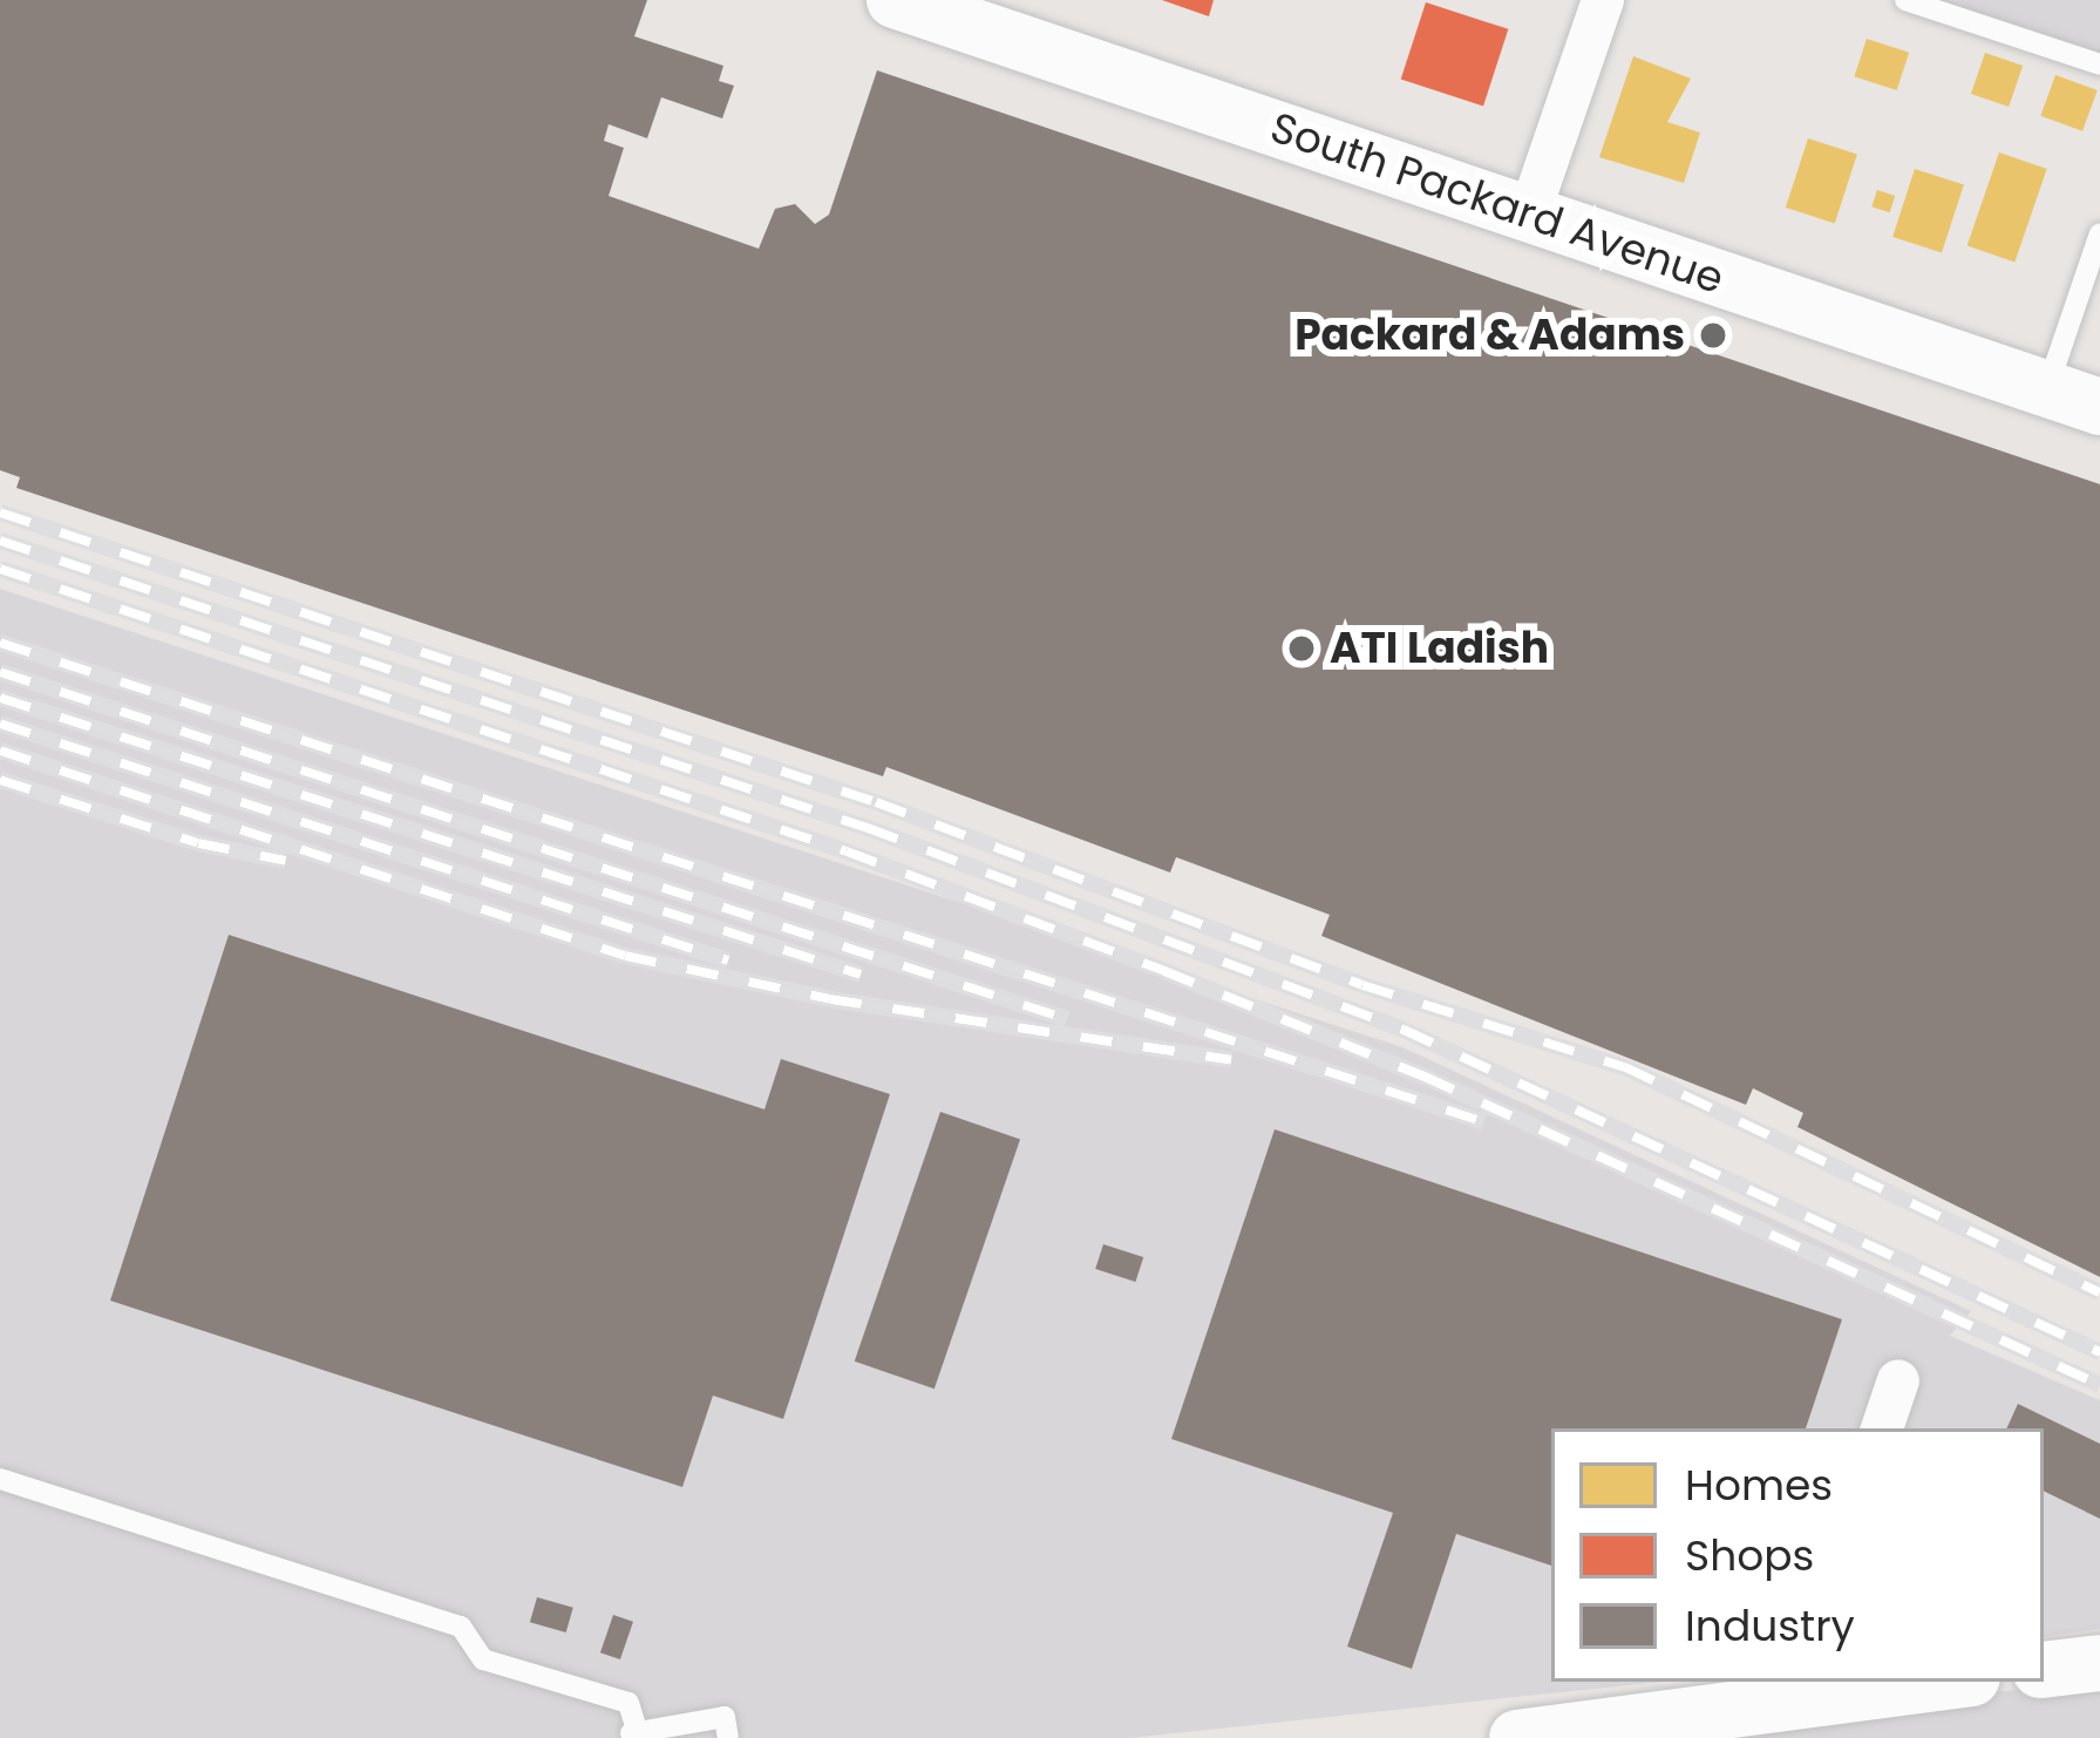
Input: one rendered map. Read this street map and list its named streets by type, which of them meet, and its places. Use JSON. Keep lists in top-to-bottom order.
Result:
{
  "streets": {
    "street": ["South Packard Avenue"]
  },
  "places": ["Packard & Adams", "ATI Ladish"],
  "legend": ["Homes", "Shops", "Industry"]
}
